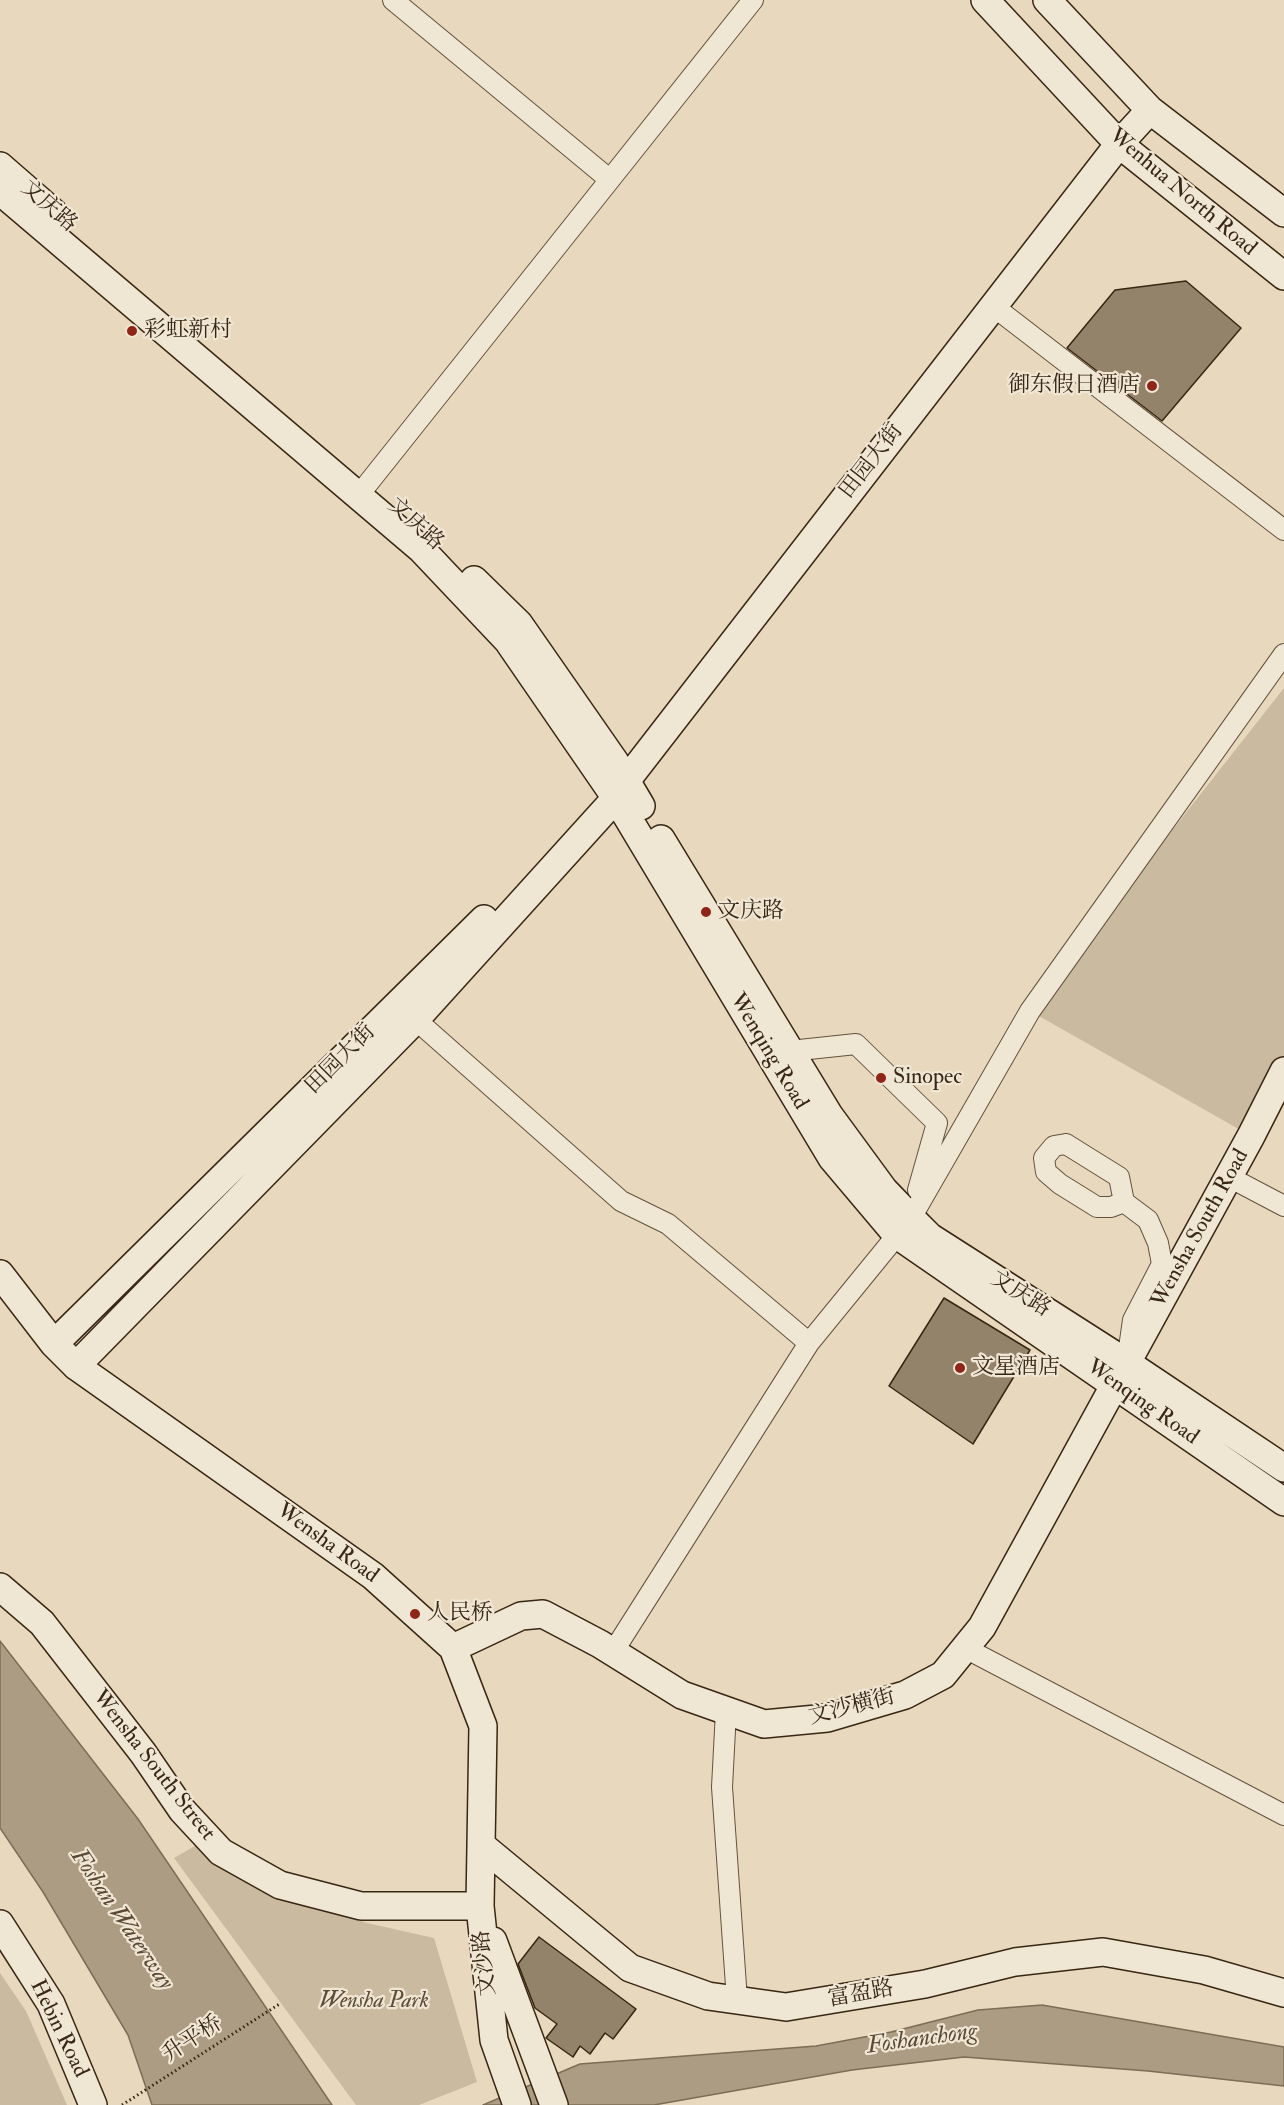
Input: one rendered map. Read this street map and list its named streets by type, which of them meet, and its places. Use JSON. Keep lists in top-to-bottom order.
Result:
{
  "streets": {
    "street": [
      "Wenhua North Road",
      "文庆路",
      "田园大街",
      "Wenqing Road",
      "Wensha South Road",
      "Wensha Road",
      "文沙横街",
      "Wensha South Street",
      "文沙路",
      "富盈路",
      "Hebin Road"
    ],
    "path": ["升平桥"]
  },
  "crossings": [
    ["Wenhua North Road", "田园大街"],
    ["文庆路", "田园大街"],
    ["文庆路", "Wenqing Road"],
    ["田园大街", "Wenqing Road"],
    ["田园大街", "Wensha Road"],
    ["Wenqing Road", "Wensha South Road"],
    ["Wenqing Road", "文沙横街"],
    ["Wensha South Road", "文沙横街"],
    ["Wensha Road", "文沙横街"],
    ["Wensha Road", "Wensha South Street"],
    ["Wensha Road", "文沙路"],
    ["Wensha Road", "富盈路"],
    ["Wensha South Street", "文沙路"]
  ],
  "water": ["Foshan Waterway", "Foshanchong"],
  "parks": ["Wensha Park"],
  "places": [
    "彩虹新村",
    "御东假日酒店",
    "文庆路",
    "Sinopec",
    "文星酒店",
    "人民桥"
  ]
}
